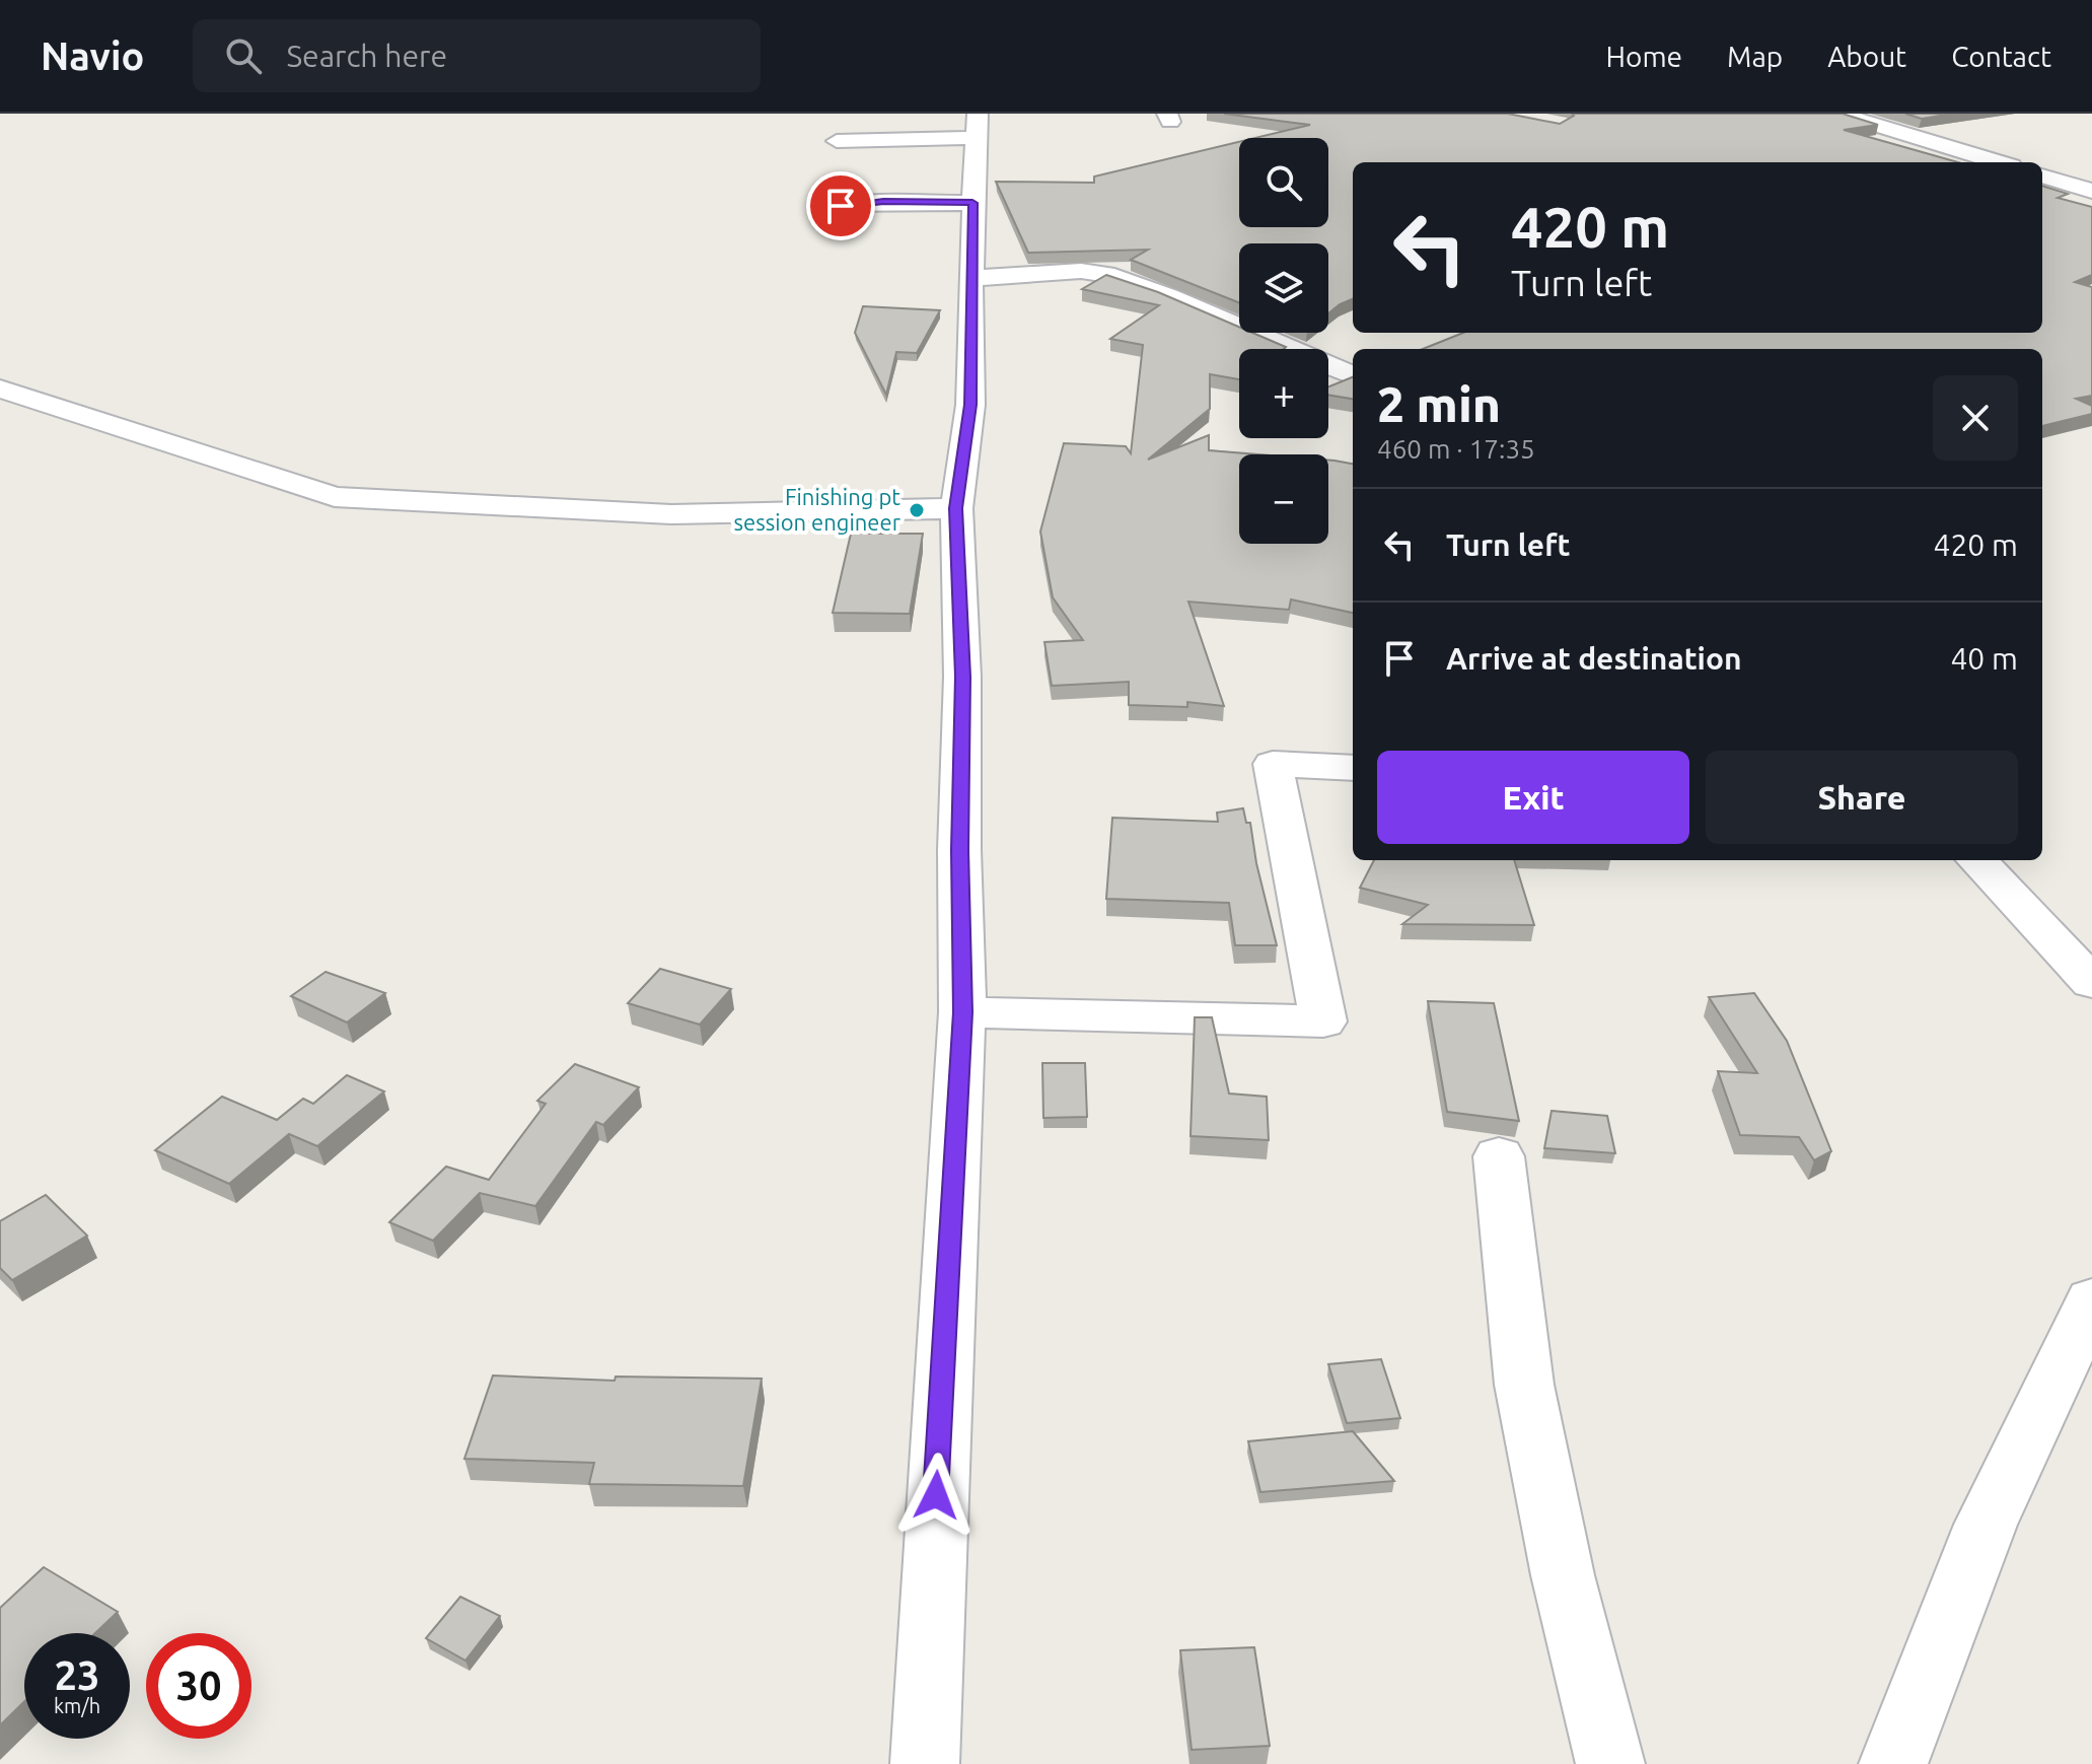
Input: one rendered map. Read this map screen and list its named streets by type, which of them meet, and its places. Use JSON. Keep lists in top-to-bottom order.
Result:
{
  "places": ["Finishing pt session engineer"],
  "page": {
    "header": "Navio",
    "search": "Search here",
    "nav": [
      "Home",
      "Map",
      "About",
      "Contact"
    ],
    "map_buttons": ["+", "−"],
    "turn": ["420 m", "Turn left"],
    "heading": ["2 min", "460 m · 17:35"],
    "list": [
      {
        "name": "Turn left",
        "value": "420 m"
      },
      {
        "name": "Arrive at destination",
        "value": "40 m"
      }
    ],
    "buttons": ["Exit", "Share"],
    "speed": "23 km/h",
    "limit": "30"
  }
}
